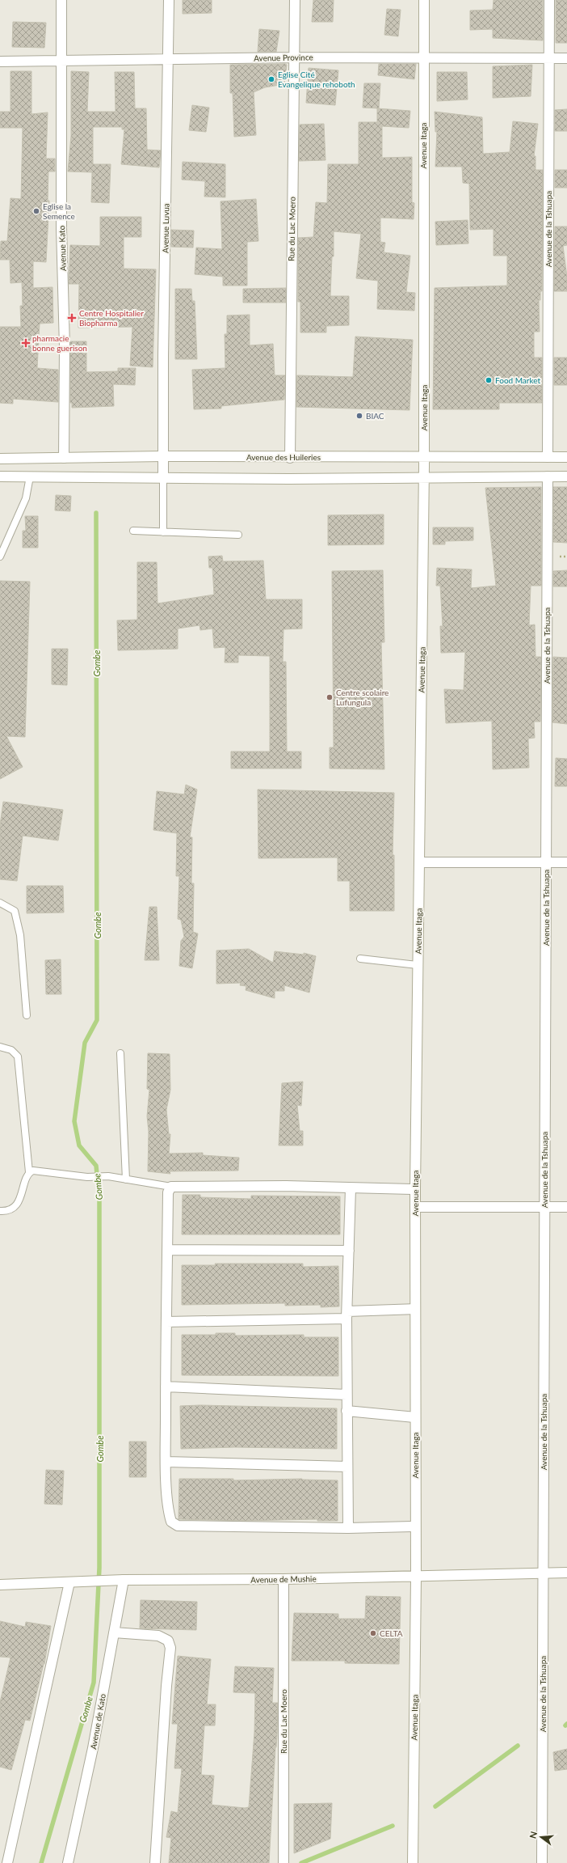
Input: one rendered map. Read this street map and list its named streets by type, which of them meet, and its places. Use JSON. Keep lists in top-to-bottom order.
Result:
{
  "streets": {
    "street": [
      "Avenue Province",
      "Avenue Itaga",
      "Avenue Luvua",
      "Rue du Lac Moero",
      "Avenue de la Tshuapa",
      "Avenue Kato",
      "Avenue des Huileries",
      "Avenue de Mushie",
      "Avenue de Kato"
    ]
  },
  "crossings": [
    ["Avenue Province", "Avenue Itaga"],
    ["Avenue Province", "Avenue Luvua"],
    ["Avenue Province", "Rue du Lac Moero"],
    ["Avenue Province", "Avenue de la Tshuapa"],
    ["Avenue Province", "Avenue Kato"],
    ["Avenue Itaga", "Avenue des Huileries"],
    ["Avenue Itaga", "Avenue de Mushie"],
    ["Avenue Luvua", "Avenue des Huileries"],
    ["Rue du Lac Moero", "Avenue des Huileries"],
    ["Rue du Lac Moero", "Avenue de Mushie"],
    ["Avenue de la Tshuapa", "Avenue des Huileries"],
    ["Avenue de la Tshuapa", "Avenue de Mushie"],
    ["Avenue Kato", "Avenue des Huileries"],
    ["Avenue de Mushie", "Avenue de Kato"]
  ],
  "water": ["Gombe"],
  "places": {
    "other": [
      "Eglise Cité Evangelique rehoboth",
      "Eglise la Semence",
      "Food Market",
      "BIAC",
      "Centre scolaire Lufungula",
      "CELTA"
    ],
    "health": ["Centre Hospitalier Biopharma", "pharmacie bonne guerison"]
  },
  "north": "left"
}
